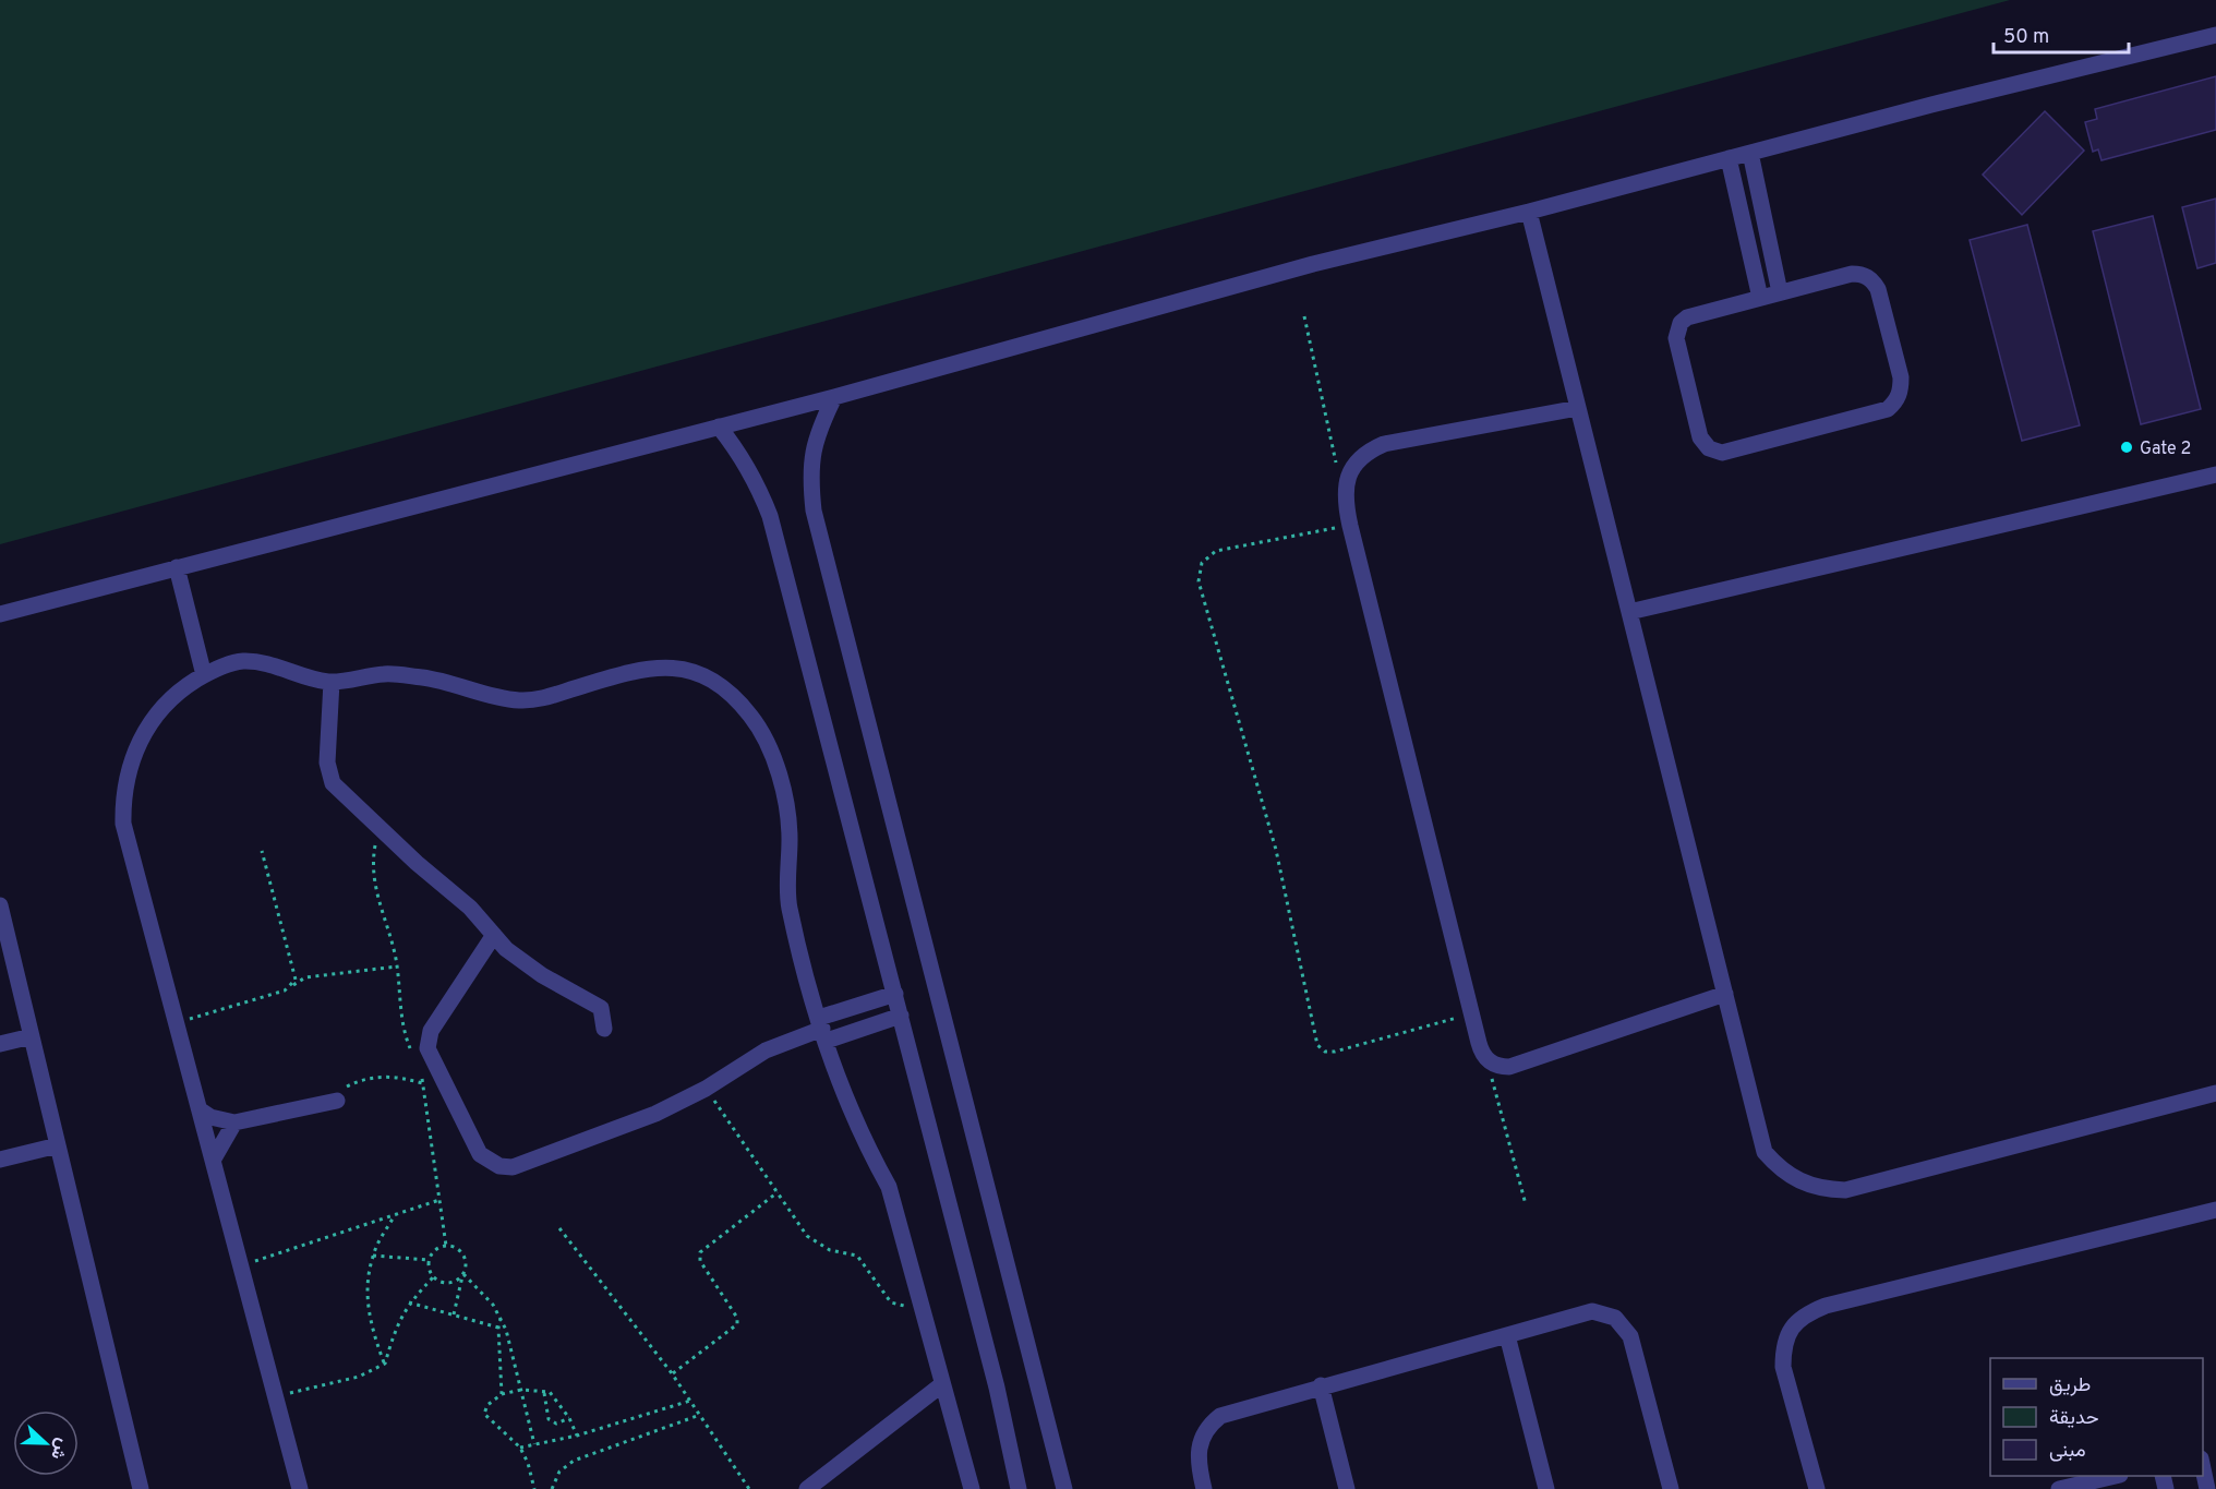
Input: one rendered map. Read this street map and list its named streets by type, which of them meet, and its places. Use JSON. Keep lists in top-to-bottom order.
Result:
{
  "places": ["Gate 2"],
  "legend": ["طريق", "حديقة", "مبنى"],
  "scale_bar": "50 m",
  "north": "right"
}
